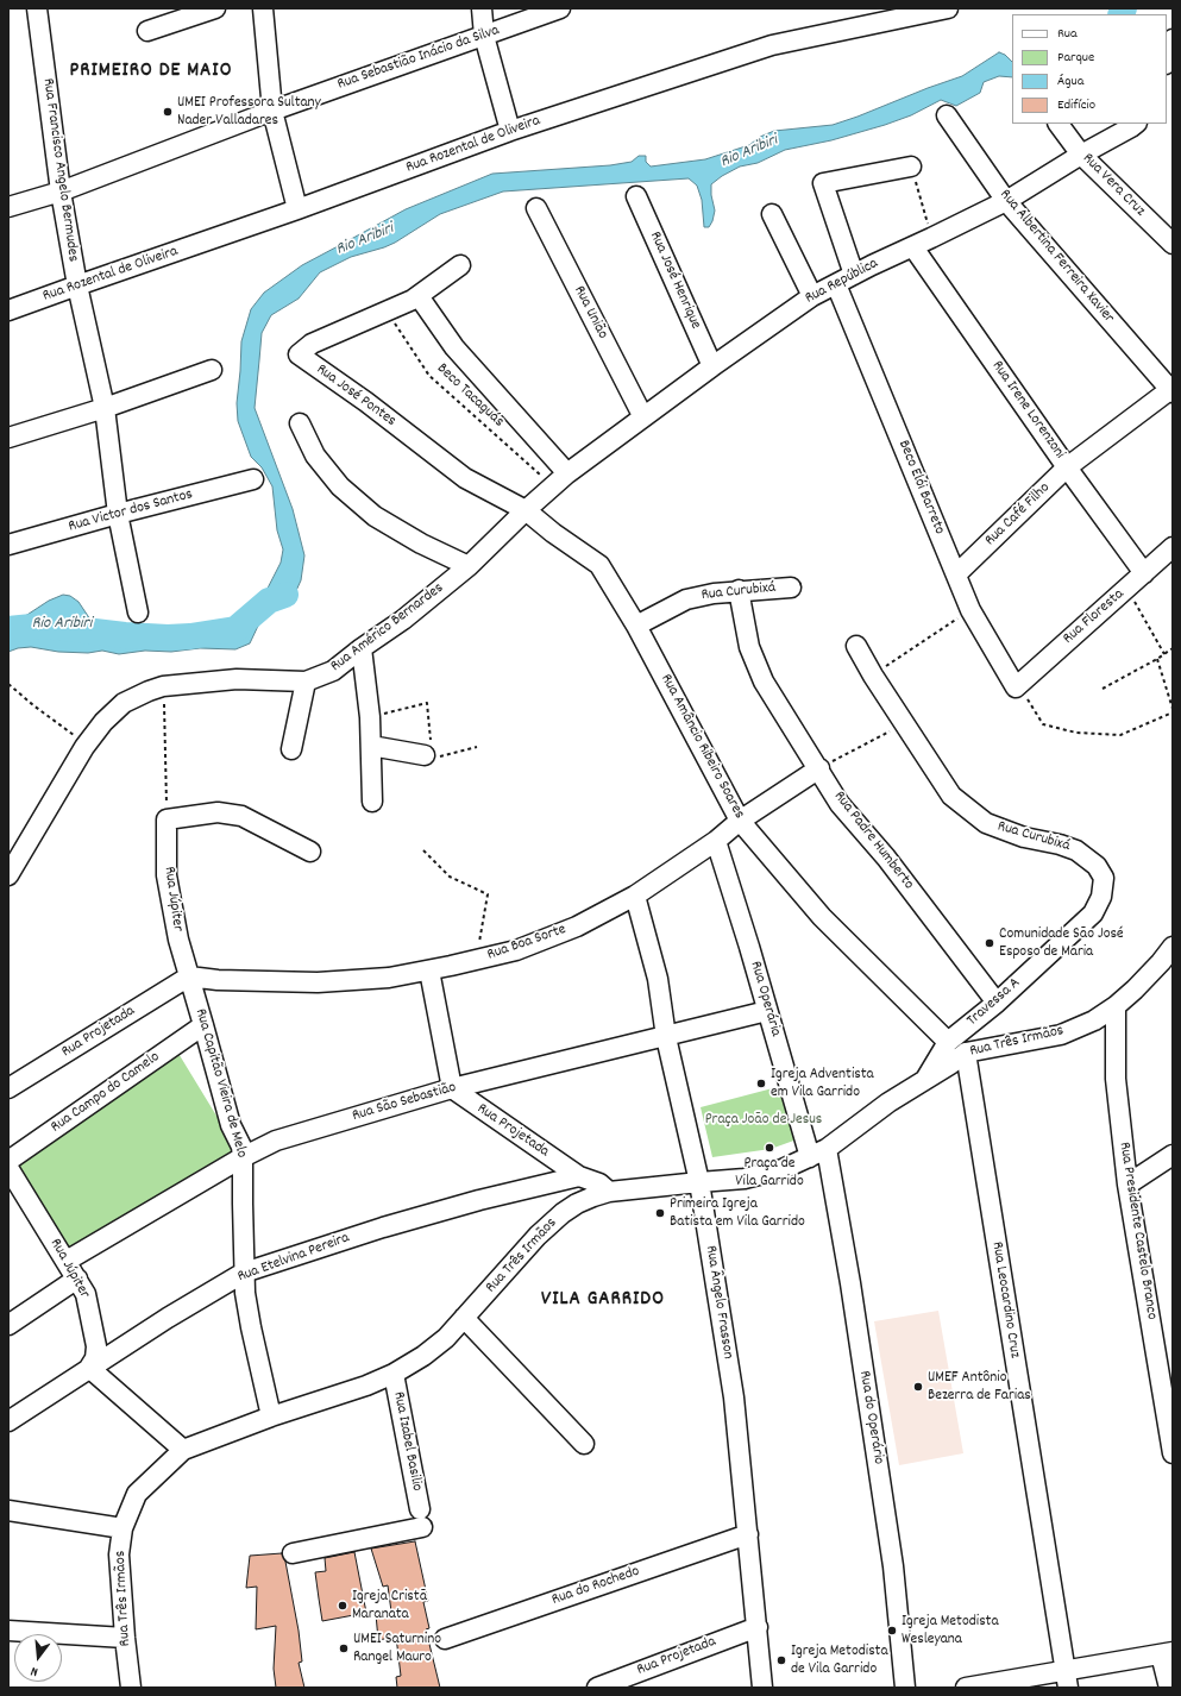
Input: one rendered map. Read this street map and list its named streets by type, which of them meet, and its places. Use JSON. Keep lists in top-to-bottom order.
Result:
{
  "streets": {
    "street": [
      "Rua Sebastião Inácio da Silva",
      "Rua Rozental de Oliveira",
      "Rua Francisco Angelo Bermudes",
      "Rua Vera Cruz",
      "Rua Albertina Ferreira Xavier",
      "Rua José Henrique",
      "Rua República",
      "Rua União",
      "Rua José Pontes",
      "Rua Irene Lorenzoni",
      "Beco Elói Barreto",
      "Rua Victor dos Santos",
      "Rua Café Filho",
      "Rua Curubixá",
      "Rua Floresta",
      "Rua Américo Bernardes",
      "Rua Amâncio Ribeiro Soares",
      "Rua Padre Humberto",
      "Rua Júpiter",
      "Rua Boa Sorte",
      "Rua Operária",
      "Travessa A",
      "Rua Projetada",
      "Rua Três Irmãos",
      "Rua Capitão Vieira de Melo",
      "Rua Campo do Camelo",
      "Rua São Sebastião",
      "Rua Presidente Castelo Branco",
      "Rua Etelvina Pereira",
      "Rua Leocardino Cruz",
      "Rua Ângelo Frasson",
      "Rua do Operário",
      "Rua Izabel Basilio",
      "Rua do Rochedo"
    ],
    "path": ["Beco Tacaguás"]
  },
  "crossings": [
    ["Rua Sebastião Inácio da Silva", "Rua Francisco Angelo Bermudes"],
    ["Rua Rozental de Oliveira", "Rua Francisco Angelo Bermudes"],
    ["Rua Francisco Angelo Bermudes", "Rua Victor dos Santos"],
    ["Rua Vera Cruz", "Rua República"],
    ["Rua Albertina Ferreira Xavier", "Rua República"],
    ["Rua Albertina Ferreira Xavier", "Rua Café Filho"],
    ["Rua José Henrique", "Rua República"],
    ["Rua República", "Rua União"],
    ["Rua República", "Rua Irene Lorenzoni"],
    ["Rua República", "Beco Elói Barreto"],
    ["Rua República", "Rua Américo Bernardes"],
    ["Rua José Pontes", "Beco Tacaguás"],
    ["Rua José Pontes", "Rua Américo Bernardes"],
    ["Rua José Pontes", "Rua Amâncio Ribeiro Soares"],
    ["Beco Tacaguás", "Rua Américo Bernardes"],
    ["Rua Irene Lorenzoni", "Rua Café Filho"],
    ["Rua Irene Lorenzoni", "Rua Floresta"],
    ["Beco Elói Barreto", "Rua Café Filho"],
    ["Beco Elói Barreto", "Rua Floresta"],
    ["Rua Curubixá", "Rua Amâncio Ribeiro Soares"],
    ["Rua Curubixá", "Rua Padre Humberto"],
    ["Rua Curubixá", "Travessa A"],
    ["Rua Américo Bernardes", "Rua Amâncio Ribeiro Soares"],
    ["Rua Amâncio Ribeiro Soares", "Rua Boa Sorte"],
    ["Rua Amâncio Ribeiro Soares", "Travessa A"],
    ["Rua Padre Humberto", "Rua Boa Sorte"],
    ["Rua Padre Humberto", "Travessa A"],
    ["Rua Júpiter", "Rua Boa Sorte"],
    ["Rua Júpiter", "Rua Projetada"],
    ["Rua Júpiter", "Rua Capitão Vieira de Melo"],
    ["Rua Júpiter", "Rua São Sebastião"],
    ["Rua Júpiter", "Rua Etelvina Pereira"],
    ["Rua Boa Sorte", "Rua Operária"],
    ["Rua Boa Sorte", "Rua Projetada"],
    ["Rua Boa Sorte", "Rua Capitão Vieira de Melo"],
    ["Rua Boa Sorte", "Rua Ângelo Frasson"],
    ["Rua Operária", "Rua Três Irmãos"],
    ["Rua Operária", "Rua São Sebastião"],
    ["Rua Operária", "Rua do Operário"],
    ["Travessa A", "Rua Três Irmãos"],
    ["Rua Projetada", "Rua Capitão Vieira de Melo"],
    ["Rua Projetada", "Rua São Sebastião"],
    ["Rua Projetada", "Rua Etelvina Pereira"],
    ["Rua Projetada", "Rua Ângelo Frasson"],
    ["Rua Três Irmãos", "Rua Capitão Vieira de Melo"],
    ["Rua Três Irmãos", "Rua Presidente Castelo Branco"],
    ["Rua Três Irmãos", "Rua Leocardino Cruz"],
    ["Rua Três Irmãos", "Rua Ângelo Frasson"],
    ["Rua Três Irmãos", "Rua do Operário"],
    ["Rua Três Irmãos", "Rua Izabel Basilio"],
    ["Rua Capitão Vieira de Melo", "Rua Campo do Camelo"],
    ["Rua Capitão Vieira de Melo", "Rua São Sebastião"],
    ["Rua Capitão Vieira de Melo", "Rua Etelvina Pereira"],
    ["Rua São Sebastião", "Rua Ângelo Frasson"],
    ["Rua Ângelo Frasson", "Rua do Rochedo"]
  ],
  "districts": ["PRIMEIRO DE MAIO", "VILA GARRIDO"],
  "water": ["Rio Aribiri"],
  "parks": ["Praça João de Jesus"],
  "places": [
    "UMEI Professora Sultany Nader Valladares",
    "Comunidade São José Esposo de Maria",
    "Igreja Adventista em Vila Garrido",
    "Praça de Vila Garrido",
    "Primeira Igreja Batista em Vila Garrido",
    "UMEF Antônio Bezerra de Farias",
    "Igreja Cristã Maranata",
    "Igreja Metodista Wesleyana",
    "UMEI Saturnino Rangel Mauro",
    "Igreja Metodista de Vila Garrido"
  ],
  "legend": [
    "Rua",
    "Parque",
    "Água",
    "Edifício"
  ],
  "north": "bottom"
}
